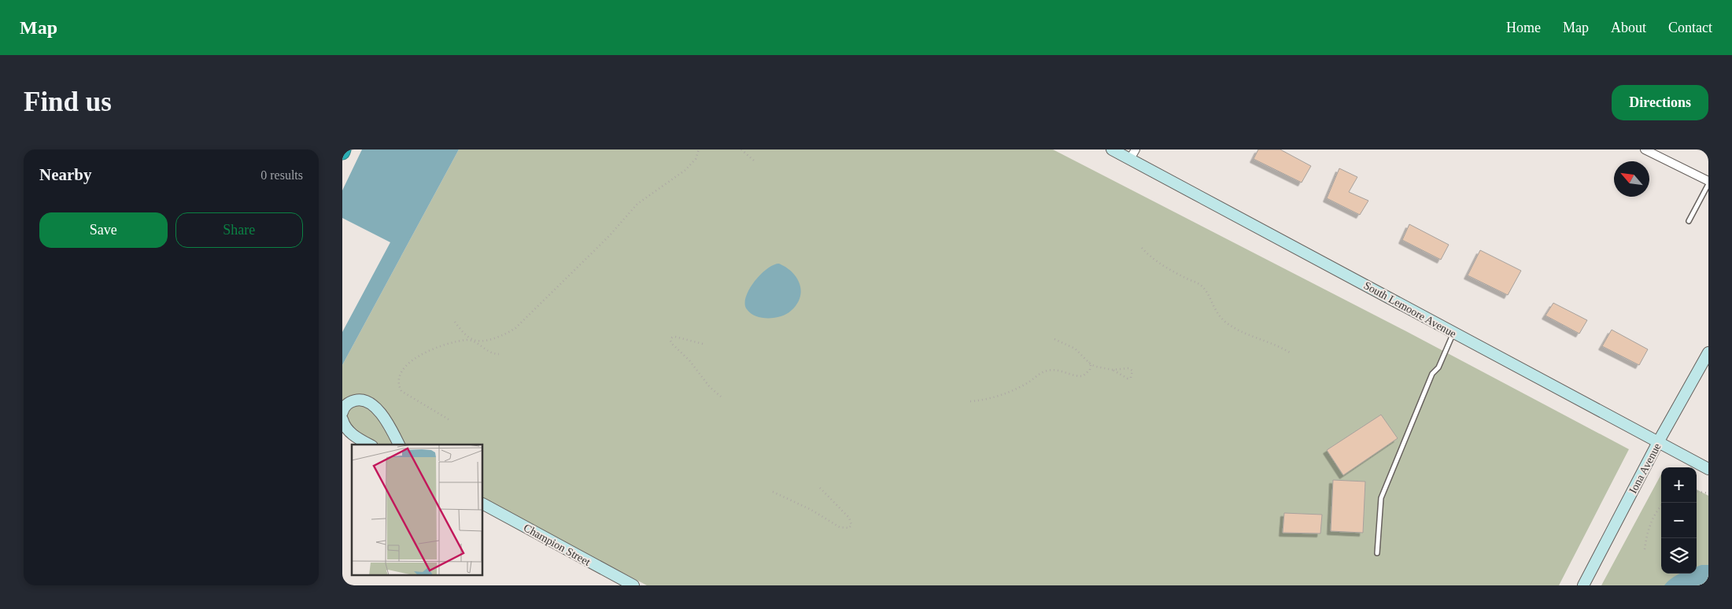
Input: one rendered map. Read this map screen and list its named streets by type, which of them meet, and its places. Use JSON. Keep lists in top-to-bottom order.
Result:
{
  "streets": {
    "street": ["South Lemoore Avenue", "Iona Avenue", "Champion Street"]
  },
  "crossings": [
    ["South Lemoore Avenue", "Iona Avenue"]
  ],
  "north": "top left",
  "page": {
    "header": "Map",
    "nav": [
      "Home",
      "Map",
      "About",
      "Contact"
    ],
    "buttons": [
      "Directions",
      ["Save", "Share"]
    ],
    "title": "Find us",
    "heading": ["Nearby", "0 results"],
    "map_buttons": ["+", "−"]
  }
}
